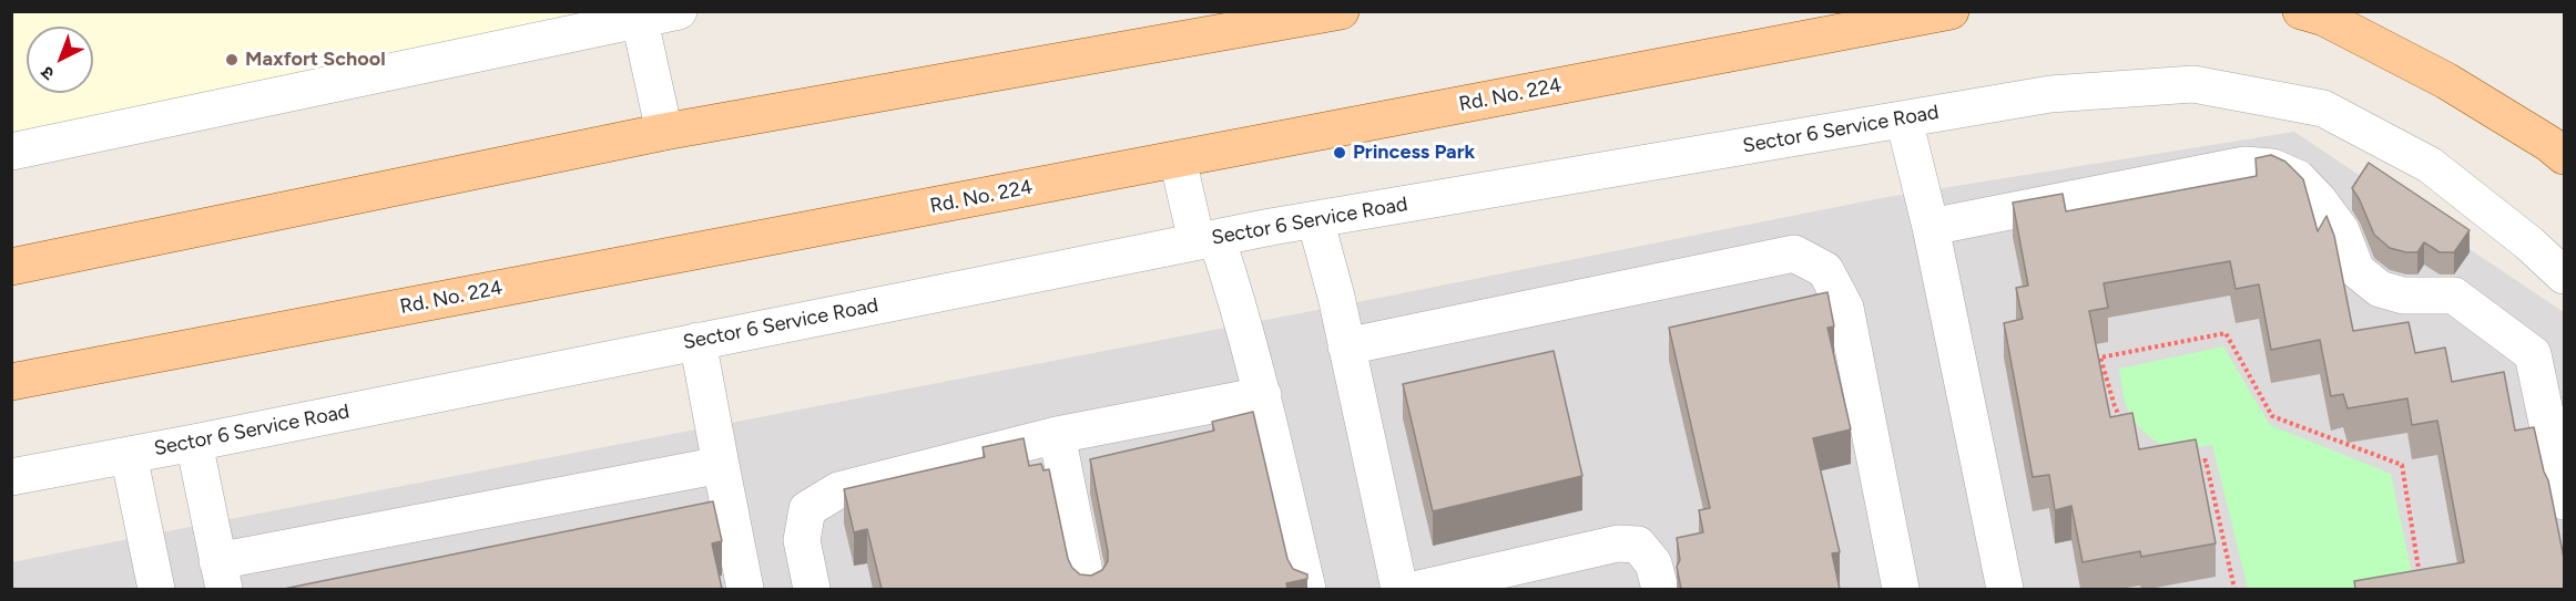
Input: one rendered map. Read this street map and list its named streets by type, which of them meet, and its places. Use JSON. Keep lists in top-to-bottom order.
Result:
{
  "streets": {
    "main road": ["Rd. No. 224"],
    "street": ["Sector 6 Service Road"]
  },
  "places": ["Maxfort School", "Princess Park"],
  "north": "bottom left"
}
